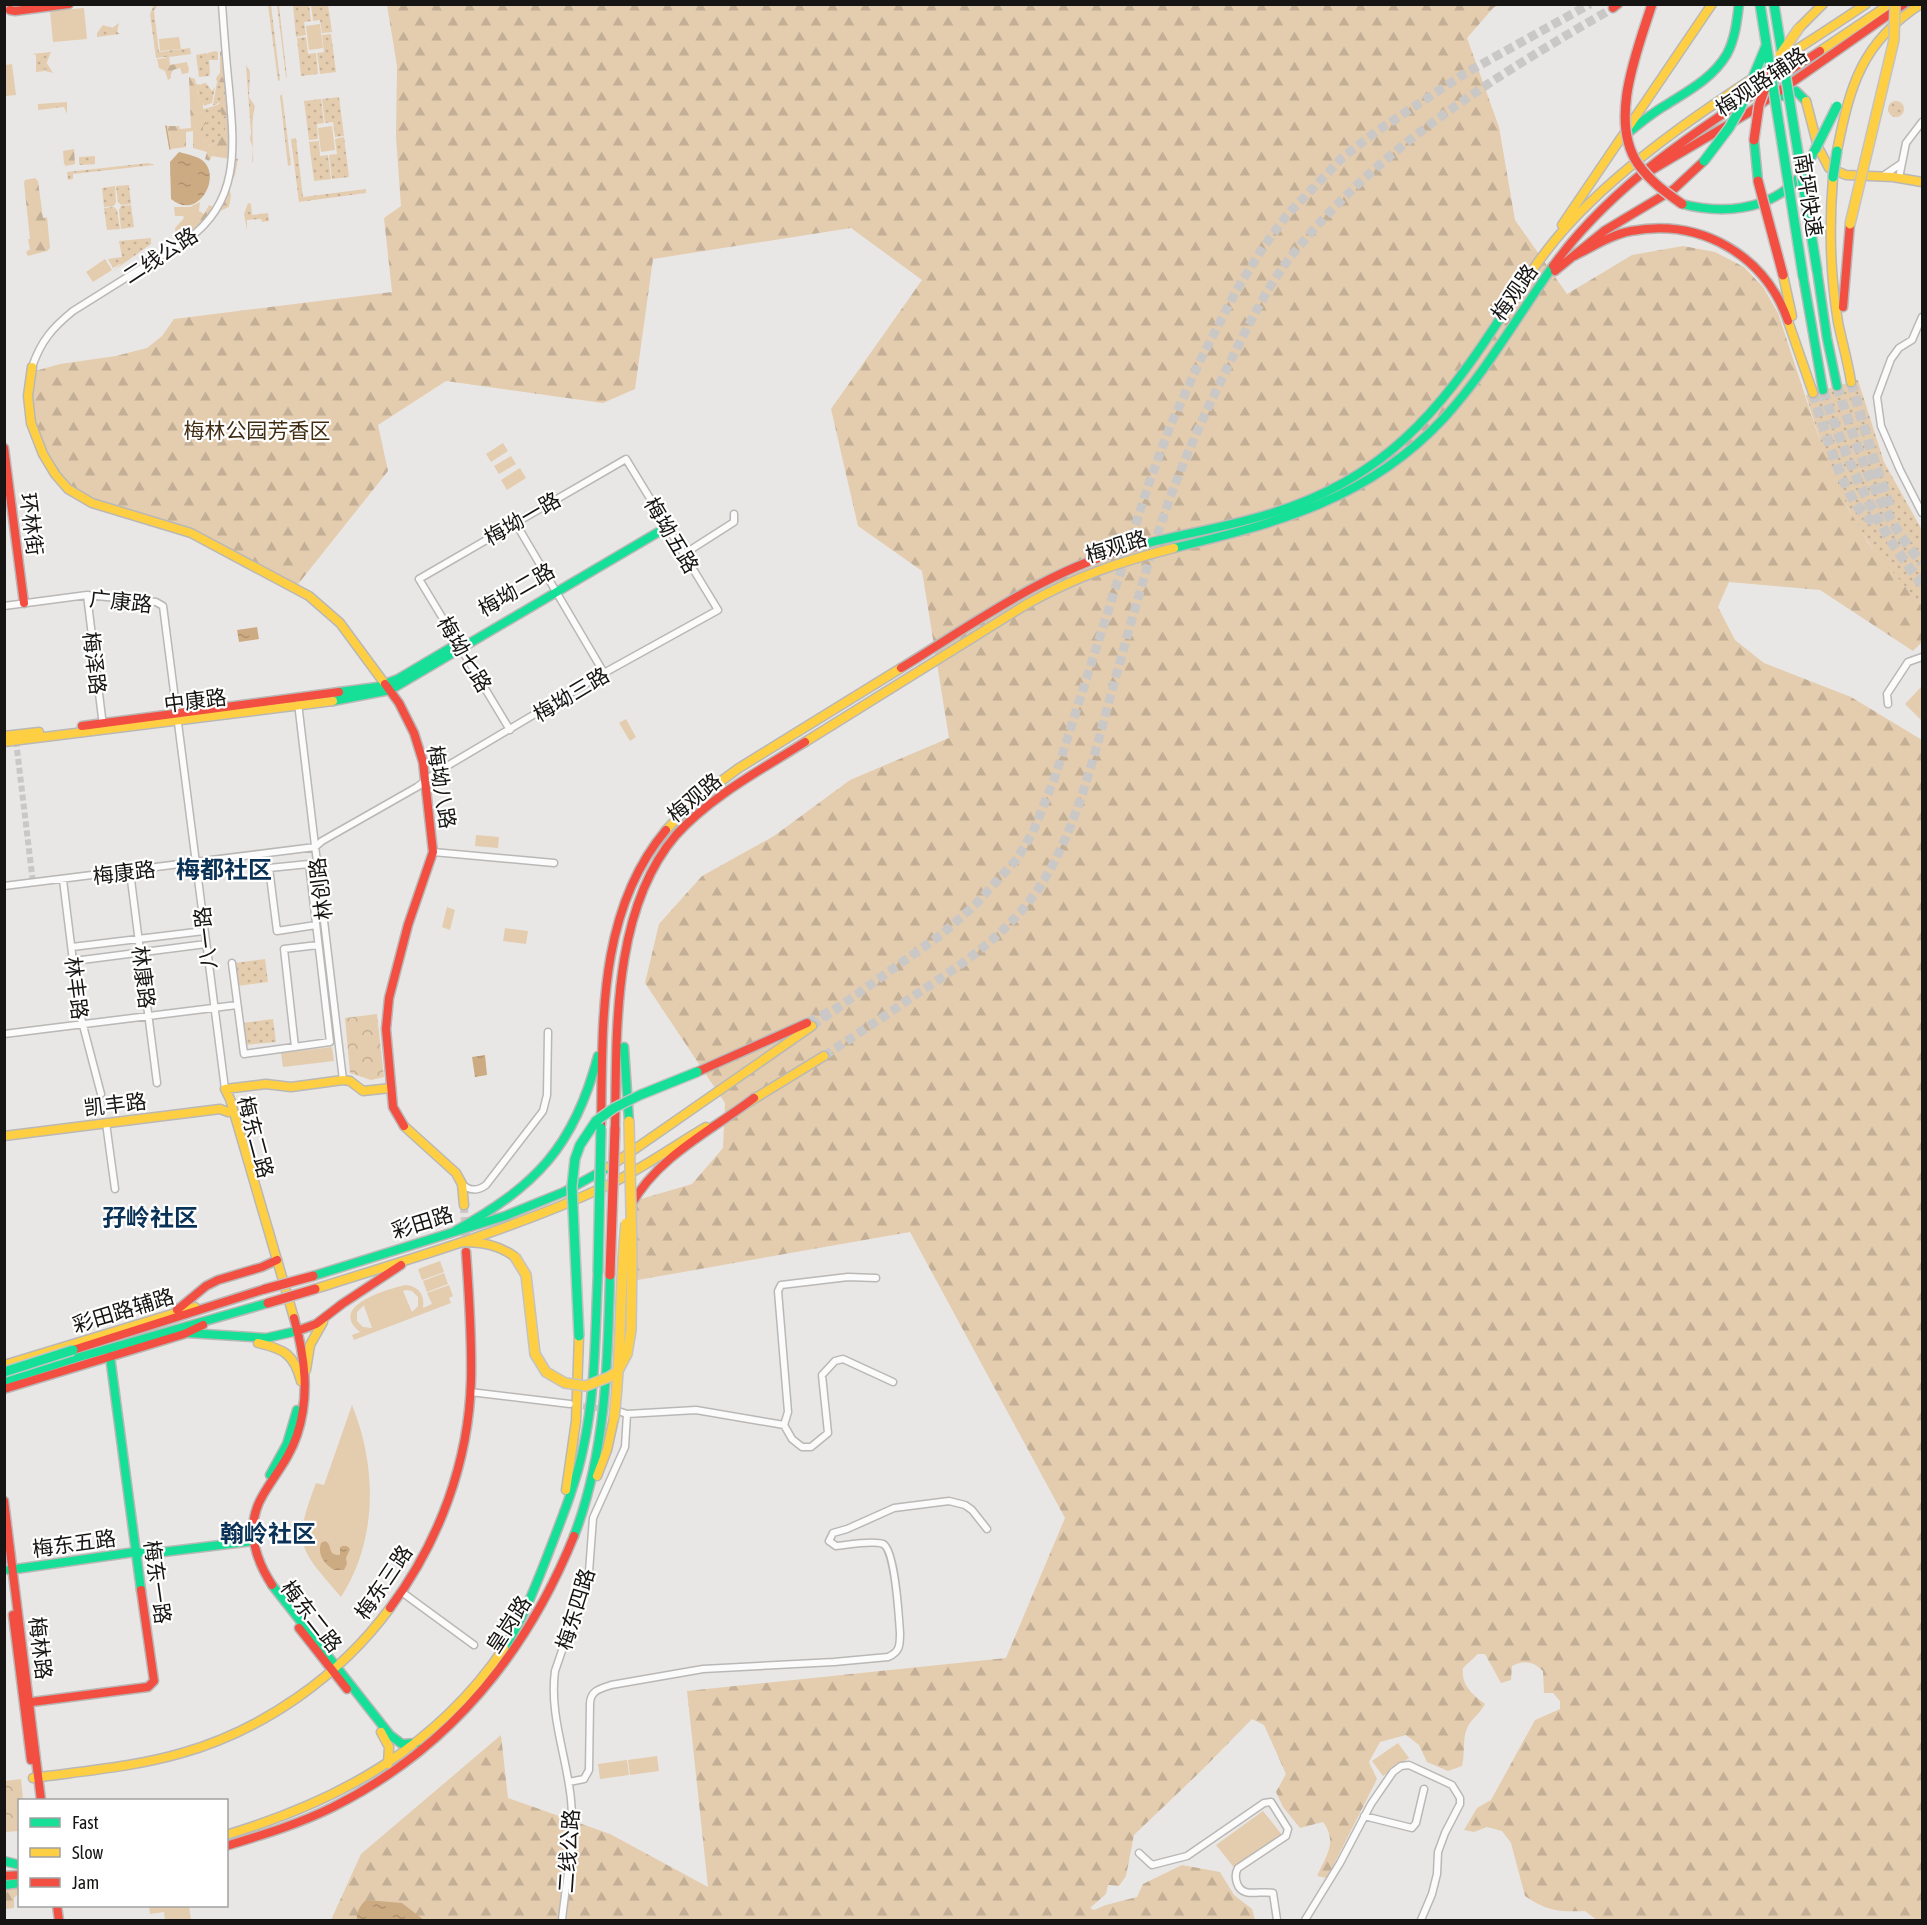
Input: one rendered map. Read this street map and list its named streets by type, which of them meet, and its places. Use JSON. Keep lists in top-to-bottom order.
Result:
{
  "streets": {
    "main road": [
      "梅观路辅路",
      "南坪快速",
      "梅观路",
      "环林街",
      "梅坳二路",
      "中康路",
      "梅坳八路",
      "凯丰路",
      "梅东二路",
      "彩田路",
      "彩田路辅路",
      "梅东五路",
      "梅东一路",
      "梅东三路",
      "皇岗路",
      "梅林路"
    ],
    "street": [
      "二线公路",
      "梅坳一路",
      "梅坳五路",
      "广康路",
      "梅坳七路",
      "梅泽路",
      "梅坳三路",
      "梅康路",
      "林创路",
      "八一路",
      "林康路",
      "林丰路",
      "梅东四路"
    ]
  },
  "crossings": [
    ["梅观路辅路", "梅观路"],
    ["二线公路", "梅坳八路"],
    ["二线公路", "梅东四路"],
    ["梅观路", "皇岗路"],
    ["梅坳一路", "梅坳五路"],
    ["梅坳一路", "梅坳七路"],
    ["环林街", "广康路"],
    ["梅坳五路", "梅坳二路"],
    ["梅坳五路", "梅坳三路"],
    ["梅坳二路", "梅坳七路"],
    ["梅坳二路", "中康路"],
    ["梅坳二路", "梅坳八路"],
    ["广康路", "梅泽路"],
    ["广康路", "中康路"],
    ["广康路", "八一路"],
    ["梅坳七路", "梅坳三路"],
    ["梅泽路", "中康路"],
    ["梅坳三路", "梅坳八路"],
    ["梅坳三路", "梅康路"],
    ["梅坳三路", "林创路"],
    ["中康路", "梅坳八路"],
    ["中康路", "林创路"],
    ["中康路", "八一路"],
    ["梅康路", "林创路"],
    ["梅康路", "八一路"],
    ["梅康路", "林康路"],
    ["梅康路", "林丰路"],
    ["八一路", "梅东二路"],
    ["凯丰路", "梅东二路"],
    ["梅东二路", "梅东五路"],
    ["梅东二路", "梅东三路"],
    ["梅东二路", "皇岗路"],
    ["彩田路", "彩田路辅路"],
    ["彩田路", "皇岗路"],
    ["彩田路辅路", "梅东一路"],
    ["梅东五路", "梅东一路"],
    ["梅东五路", "梅林路"],
    ["梅东一路", "梅林路"],
    ["梅东三路", "梅林路"]
  ],
  "districts": ["梅都社区", "孖岭社区", "翰岭社区"],
  "parks": ["梅林公园芳香区"],
  "legend": ["Fast", "Slow", "Jam"]
}
